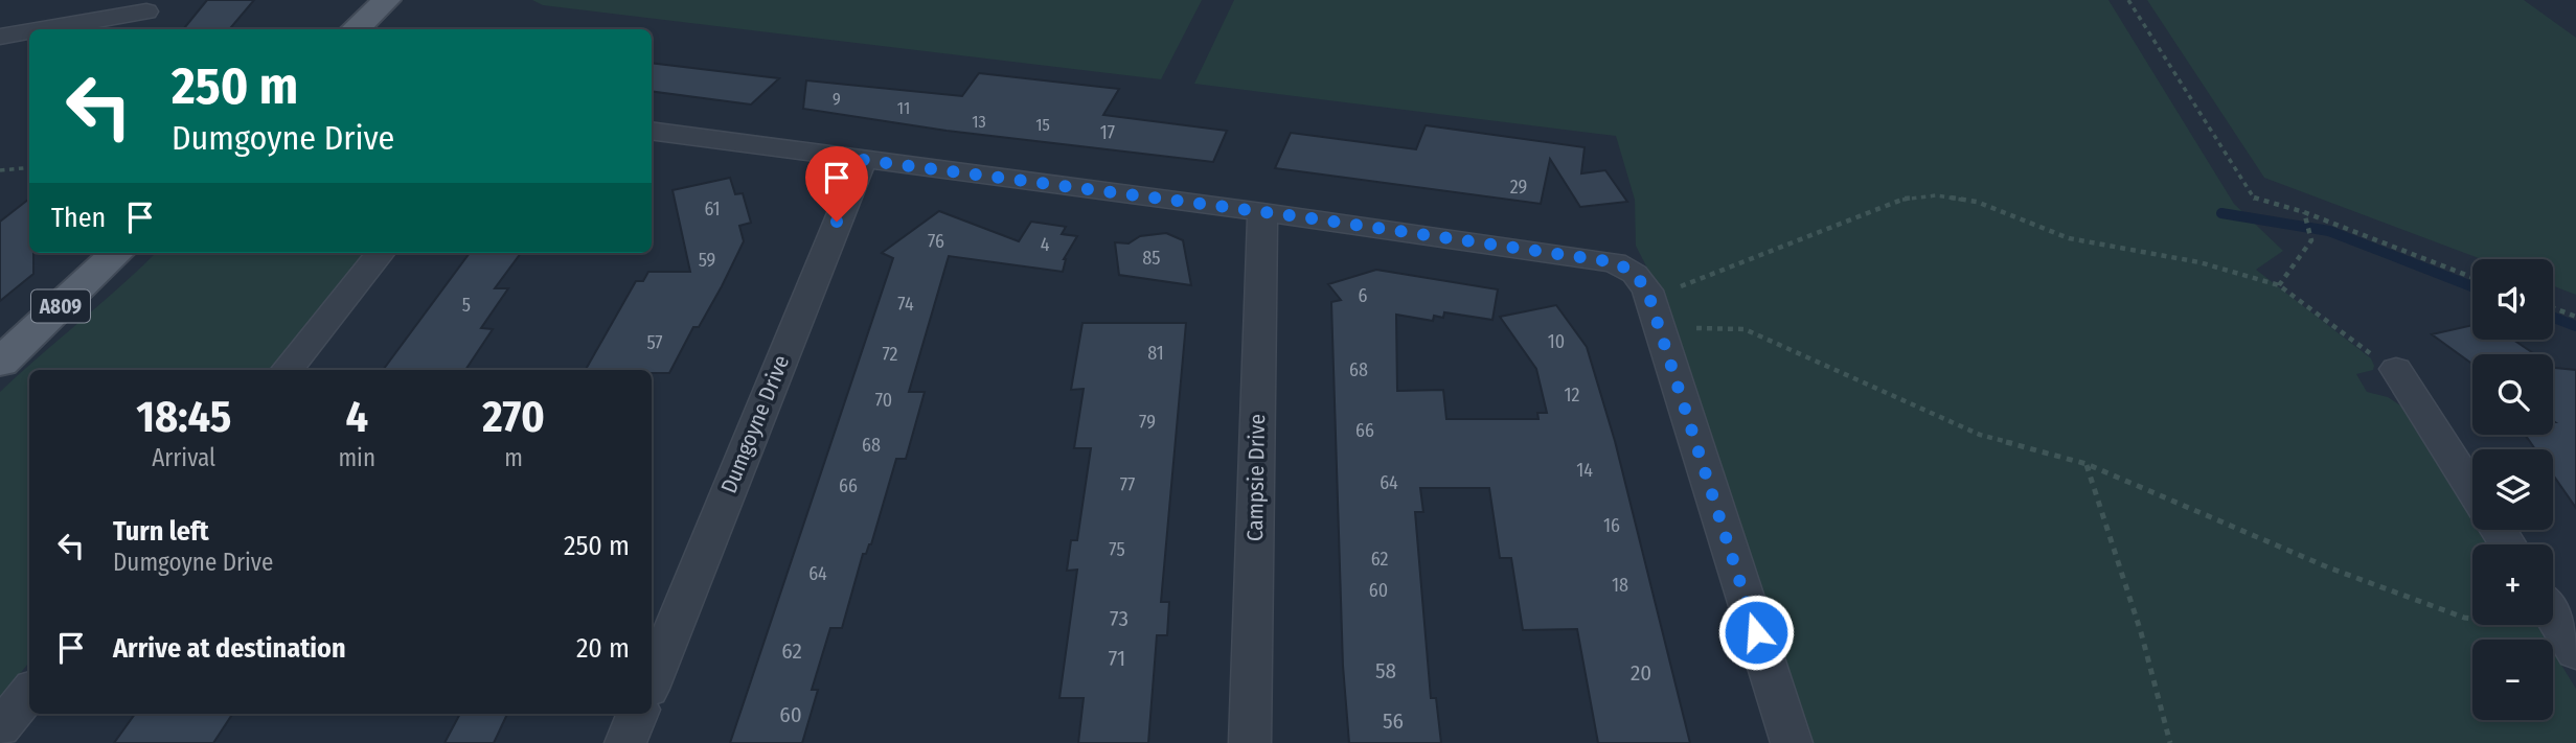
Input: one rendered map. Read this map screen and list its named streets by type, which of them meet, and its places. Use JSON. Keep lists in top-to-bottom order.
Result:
{
  "streets": {
    "main road": ["A809"],
    "street": ["Dumgoyne Drive", "Campsie Drive"]
  },
  "house_numbers": [
    "9",
    "11",
    "13",
    "15",
    "17",
    "29",
    "61",
    "76",
    "4",
    "85",
    "59",
    "6",
    "74",
    "5",
    "10",
    "57",
    "81",
    "72",
    "68",
    "12",
    "70",
    "79",
    "66",
    "68",
    "14",
    "64",
    "77",
    "66",
    "16",
    "75",
    "62",
    "64",
    "18",
    "60",
    "73",
    "62",
    "71",
    "58",
    "20",
    "60",
    "56"
  ],
  "page": {
    "turn": ["250 m", "Dumgoyne Drive"],
    "then": "Then",
    "map_buttons": ["+", "−"],
    "eta": [
      "18:45",
      "Arrival",
      "4",
      "min",
      "270",
      "m"
    ],
    "list": [
      {
        "name": "Turn left",
        "note": "Dumgoyne Drive",
        "value": "250 m"
      },
      {
        "name": "Arrive at destination",
        "value": "20 m"
      }
    ]
  }
}
